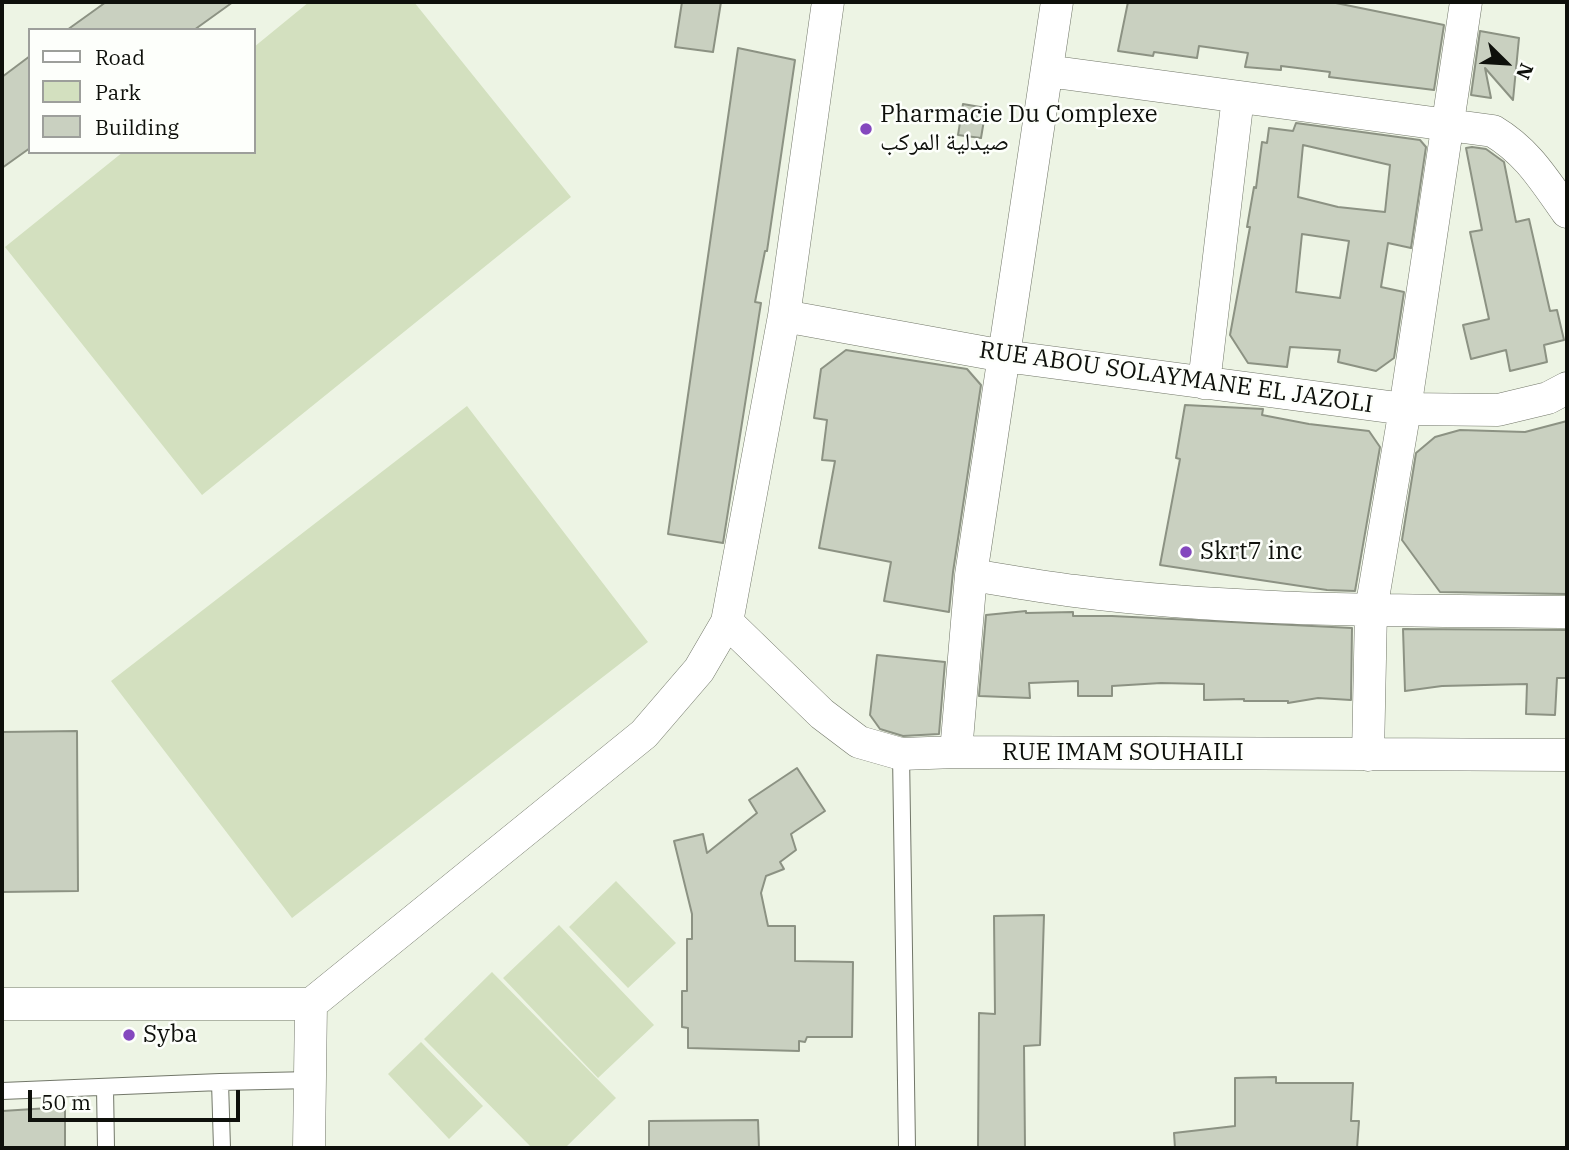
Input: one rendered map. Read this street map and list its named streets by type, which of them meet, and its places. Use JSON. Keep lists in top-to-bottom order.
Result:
{
  "streets": {
    "street": ["RUE ABOU SOLAYMANE EL JAZOLI", "RUE IMAM SOUHAILI"]
  },
  "places": ["Pharmacie Du Complexe صيدلية المركب", "Skrt7 inc", "Syba"],
  "legend": ["Road", "Park", "Building"],
  "scale_bar": "50 m",
  "north": "bottom right"
}
